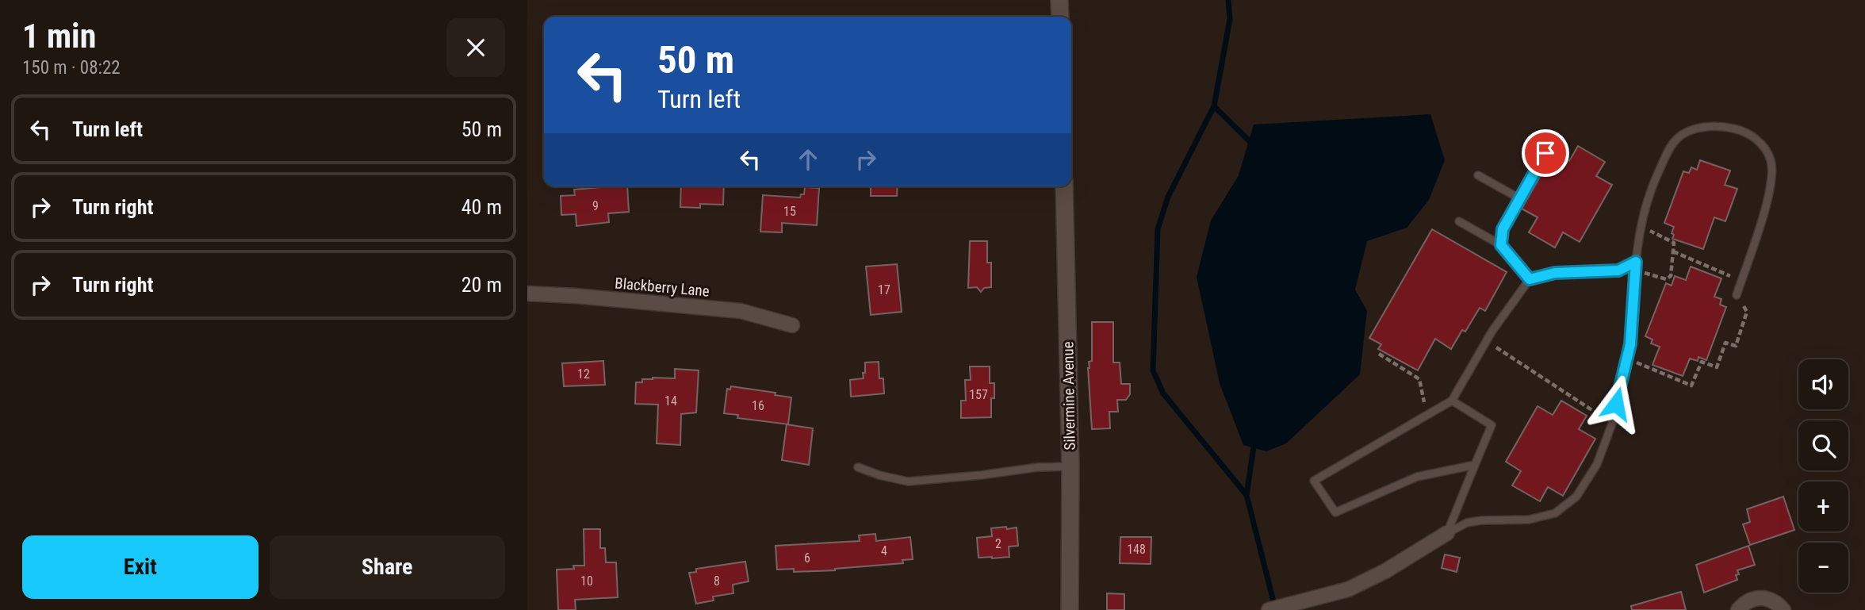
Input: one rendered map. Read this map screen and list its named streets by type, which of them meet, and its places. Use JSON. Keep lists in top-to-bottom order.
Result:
{
  "streets": {
    "street": ["Blackberry Lane", "Silvermine Avenue"]
  },
  "house_numbers": [
    "9",
    "15",
    "17",
    "12",
    "157",
    "14",
    "16",
    "2",
    "148",
    "4",
    "6",
    "10",
    "8"
  ],
  "page": {
    "heading": ["1 min", "150 m · 08:22"],
    "turn": ["50 m", "Turn left"],
    "list": [
      {
        "name": "Turn left",
        "value": "50 m"
      },
      {
        "name": "Turn right",
        "value": "40 m"
      },
      {
        "name": "Turn right",
        "value": "20 m"
      }
    ],
    "map_buttons": ["+", "−"],
    "buttons": ["Exit", "Share"]
  }
}
